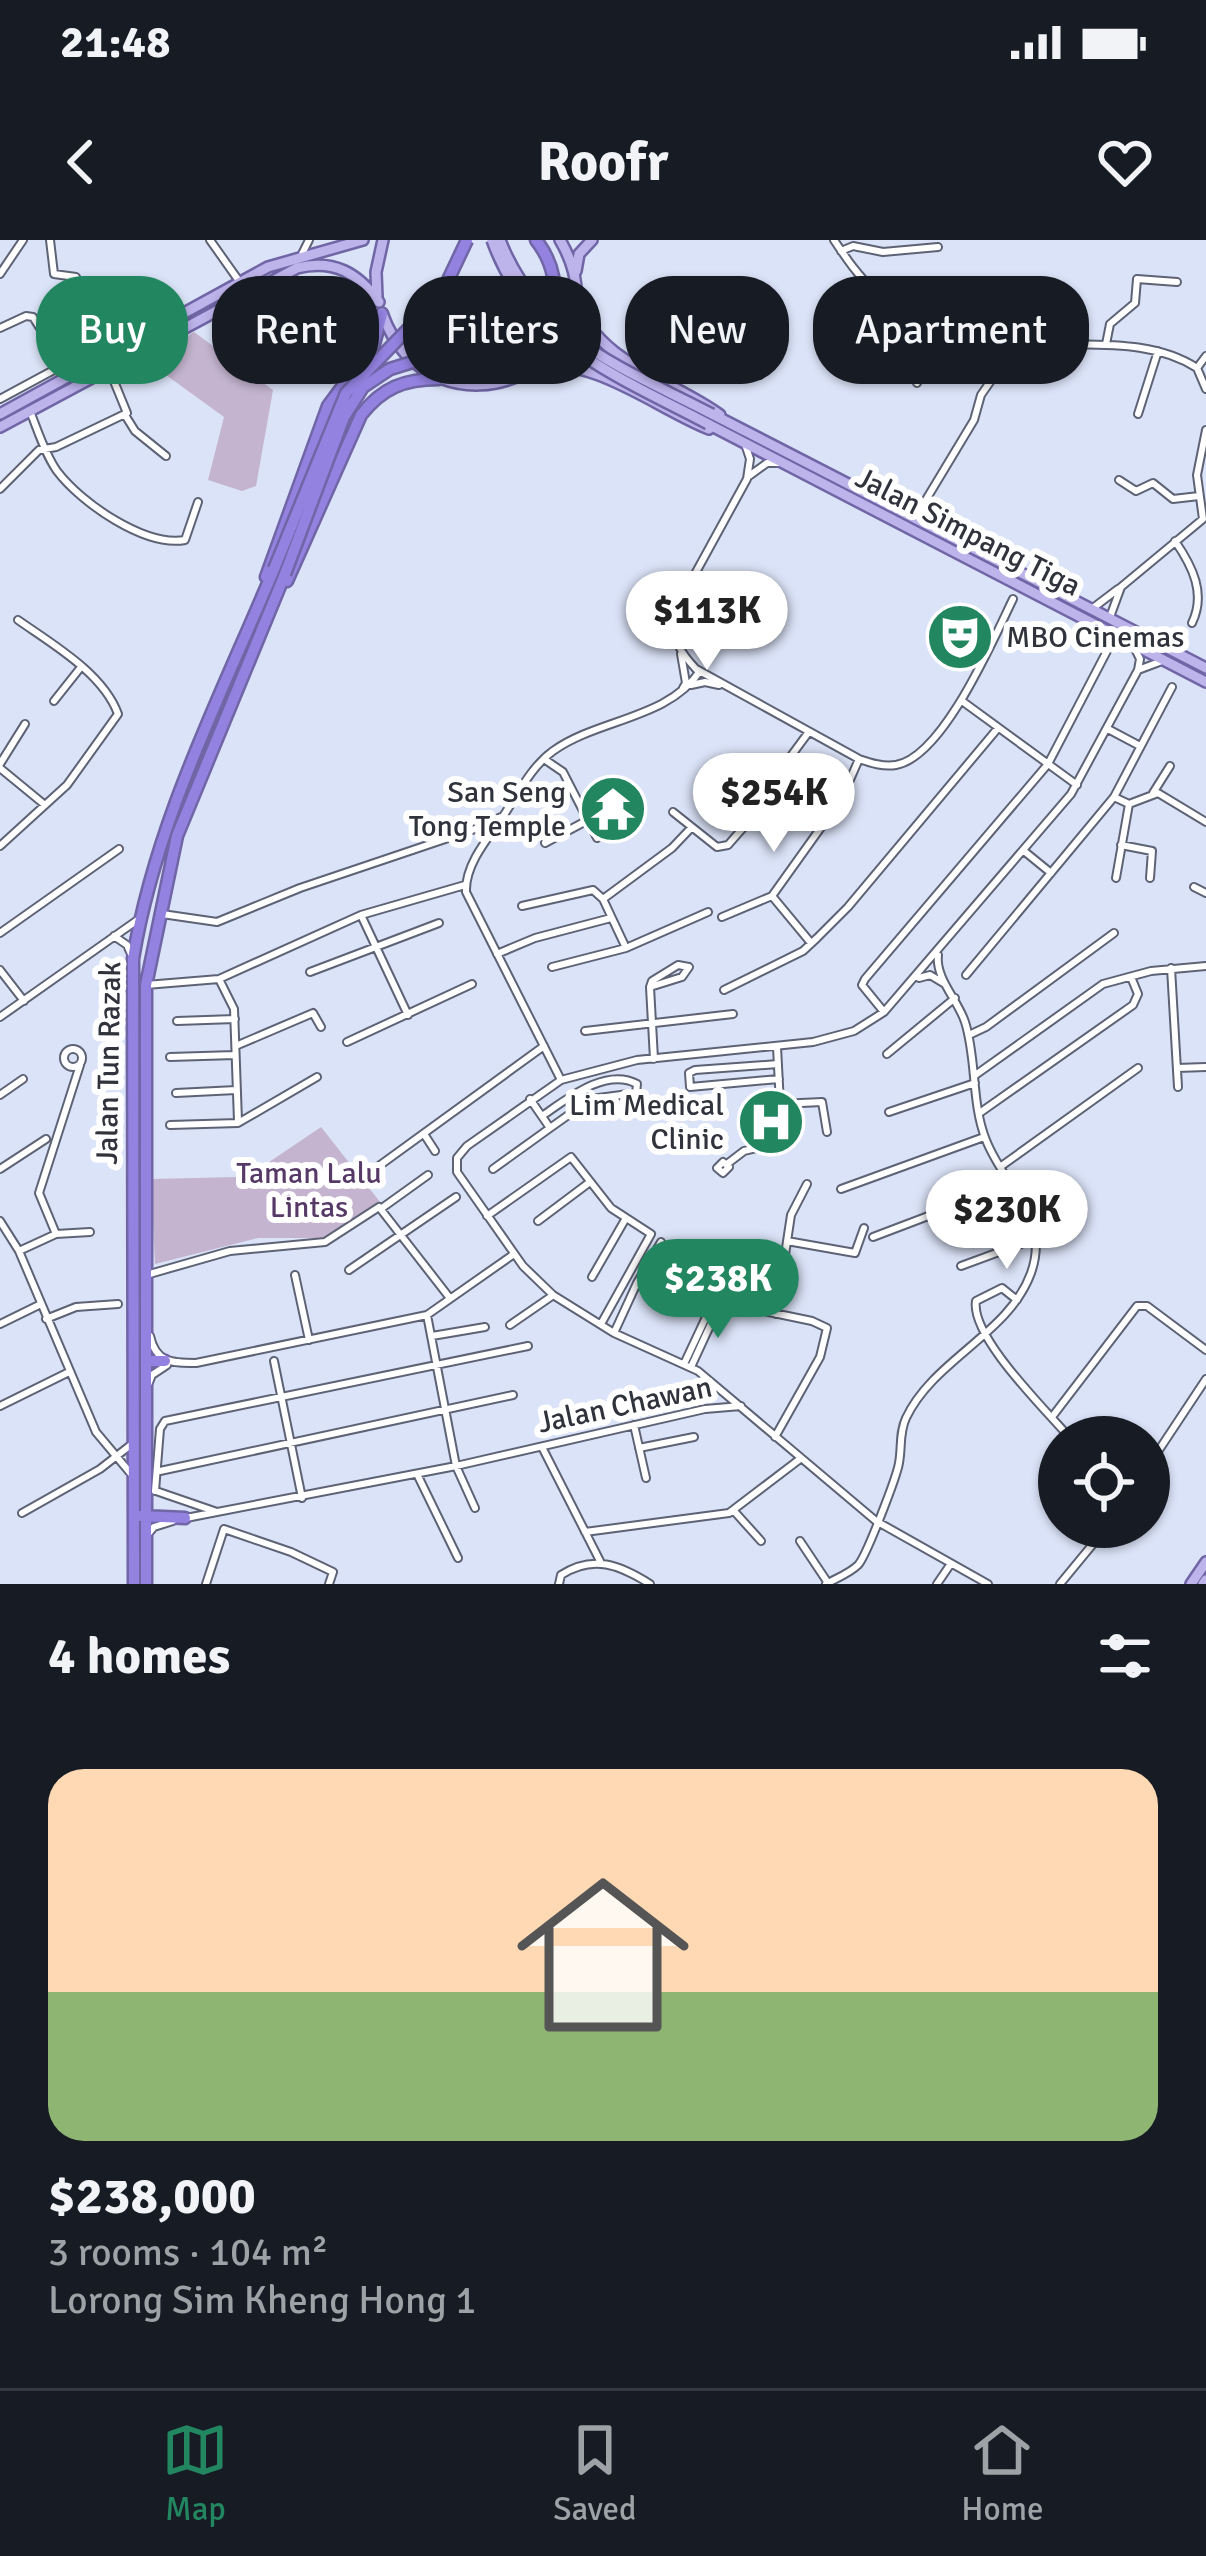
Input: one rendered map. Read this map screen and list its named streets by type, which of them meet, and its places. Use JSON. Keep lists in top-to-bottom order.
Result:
{
  "streets": {
    "highway": ["Jalan Tun Razak"],
    "main road": ["Jalan Simpang Tiga"],
    "street": ["Jalan Chawan"]
  },
  "parks": ["Taman Lalu Lintas"],
  "places": {
    "theatre": ["MBO Cinemas"],
    "temple": ["San Seng Tong Temple"],
    "hospital": ["Lim Medical Clinic"]
  },
  "page": {
    "status": "21:48",
    "header": "Roofr",
    "chip": [
      "Buy",
      "Rent",
      "Filters",
      "New",
      "Apartment"
    ],
    "price": [
      "$113K",
      "$254K",
      "$230K",
      "$238K"
    ],
    "heading": "4 homes",
    "list": [
      {
        "name": "$238,000",
        "note": "3 rooms · 104 m² · Lorong Sim Kheng Hong 1"
      }
    ],
    "tabs": ["Map", "Saved", "Home"]
  }
}
